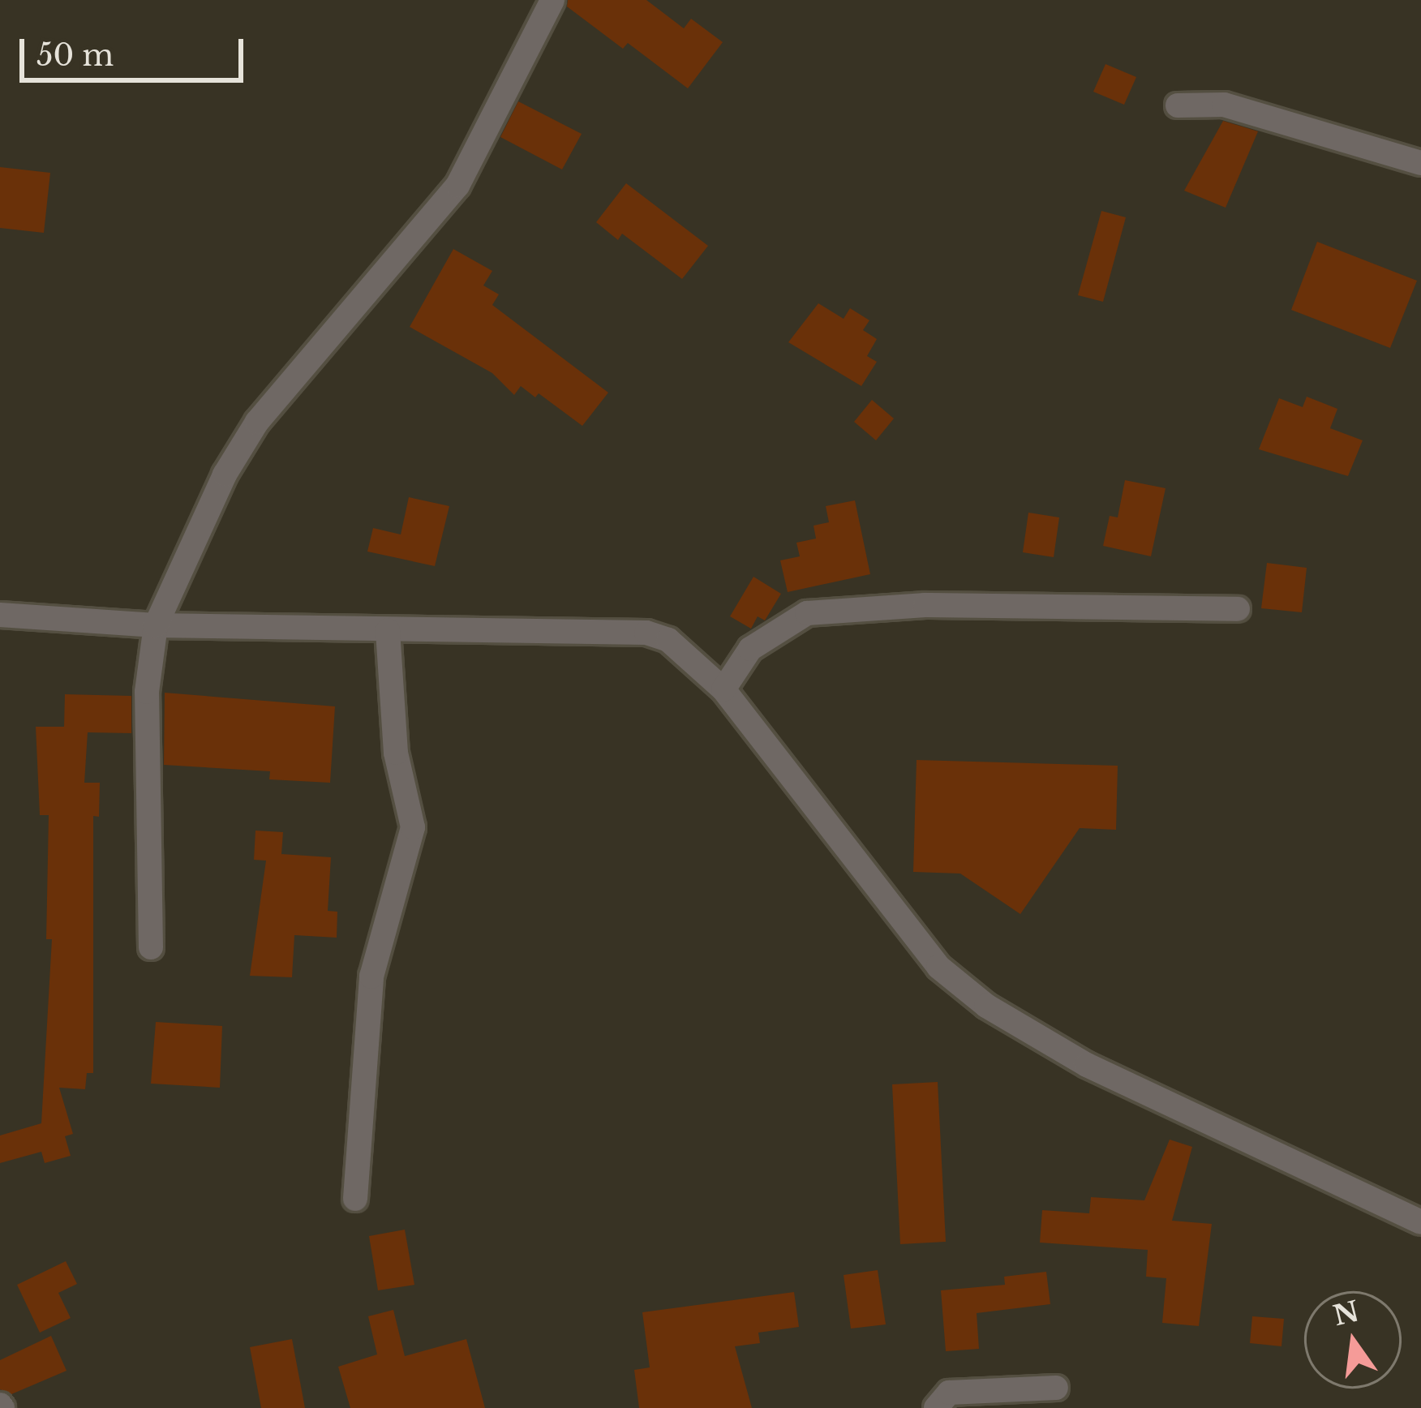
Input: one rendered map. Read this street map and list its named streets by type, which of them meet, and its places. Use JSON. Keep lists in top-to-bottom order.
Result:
{
  "scale_bar": "50 m",
  "north": "top"
}
